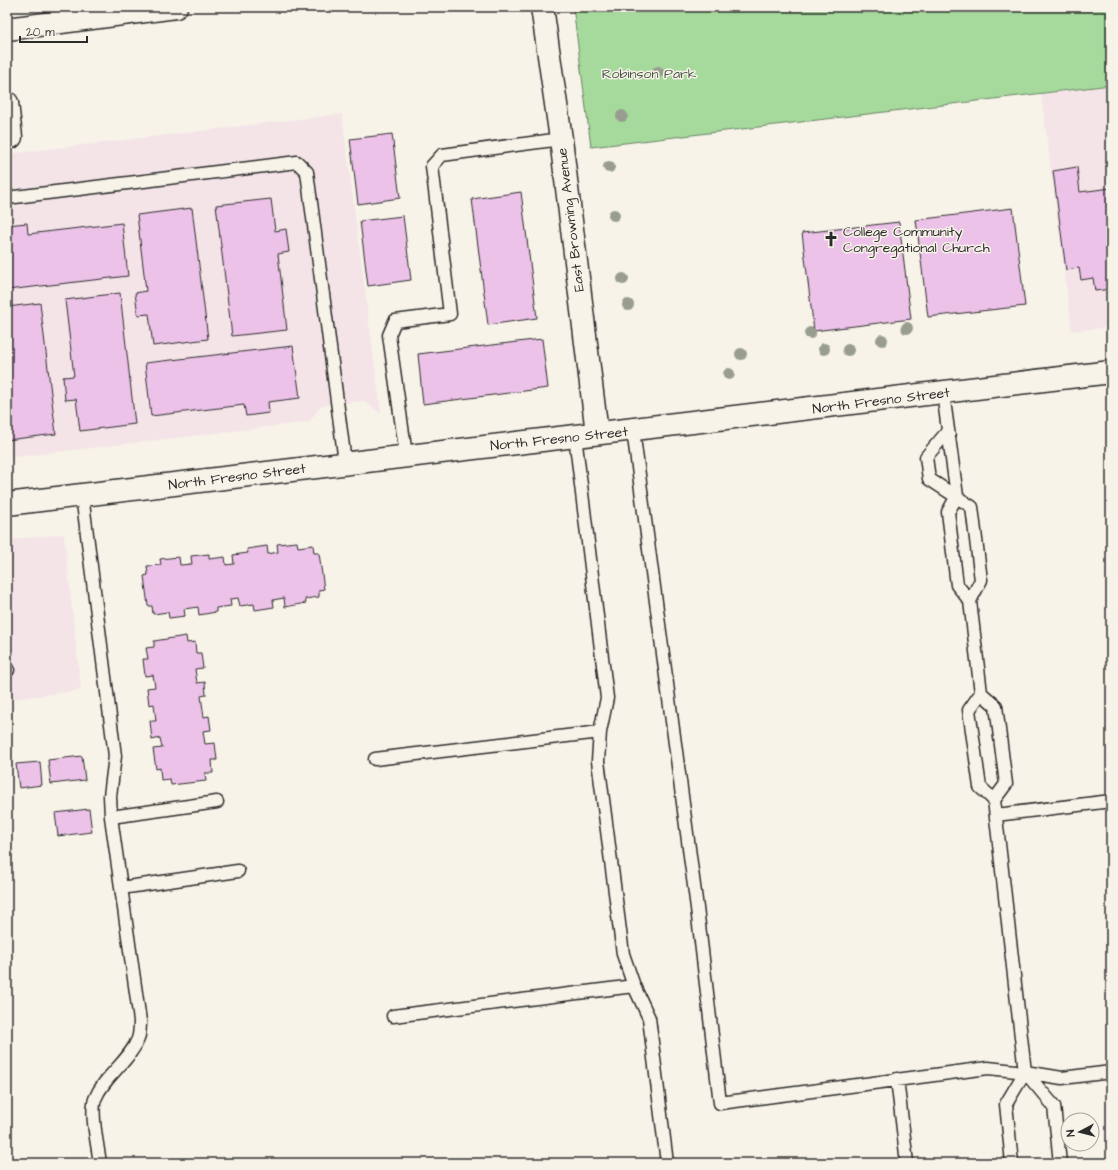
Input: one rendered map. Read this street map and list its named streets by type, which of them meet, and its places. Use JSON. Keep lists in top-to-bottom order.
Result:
{
  "streets": {
    "main road": ["East Browning Avenue", "North Fresno Street"]
  },
  "crossings": [
    ["East Browning Avenue", "North Fresno Street"]
  ],
  "parks": ["Robinson Park"],
  "places": {
    "church": ["College Community Congregational Church"]
  },
  "scale_bar": "20 m",
  "north": "left"
}
